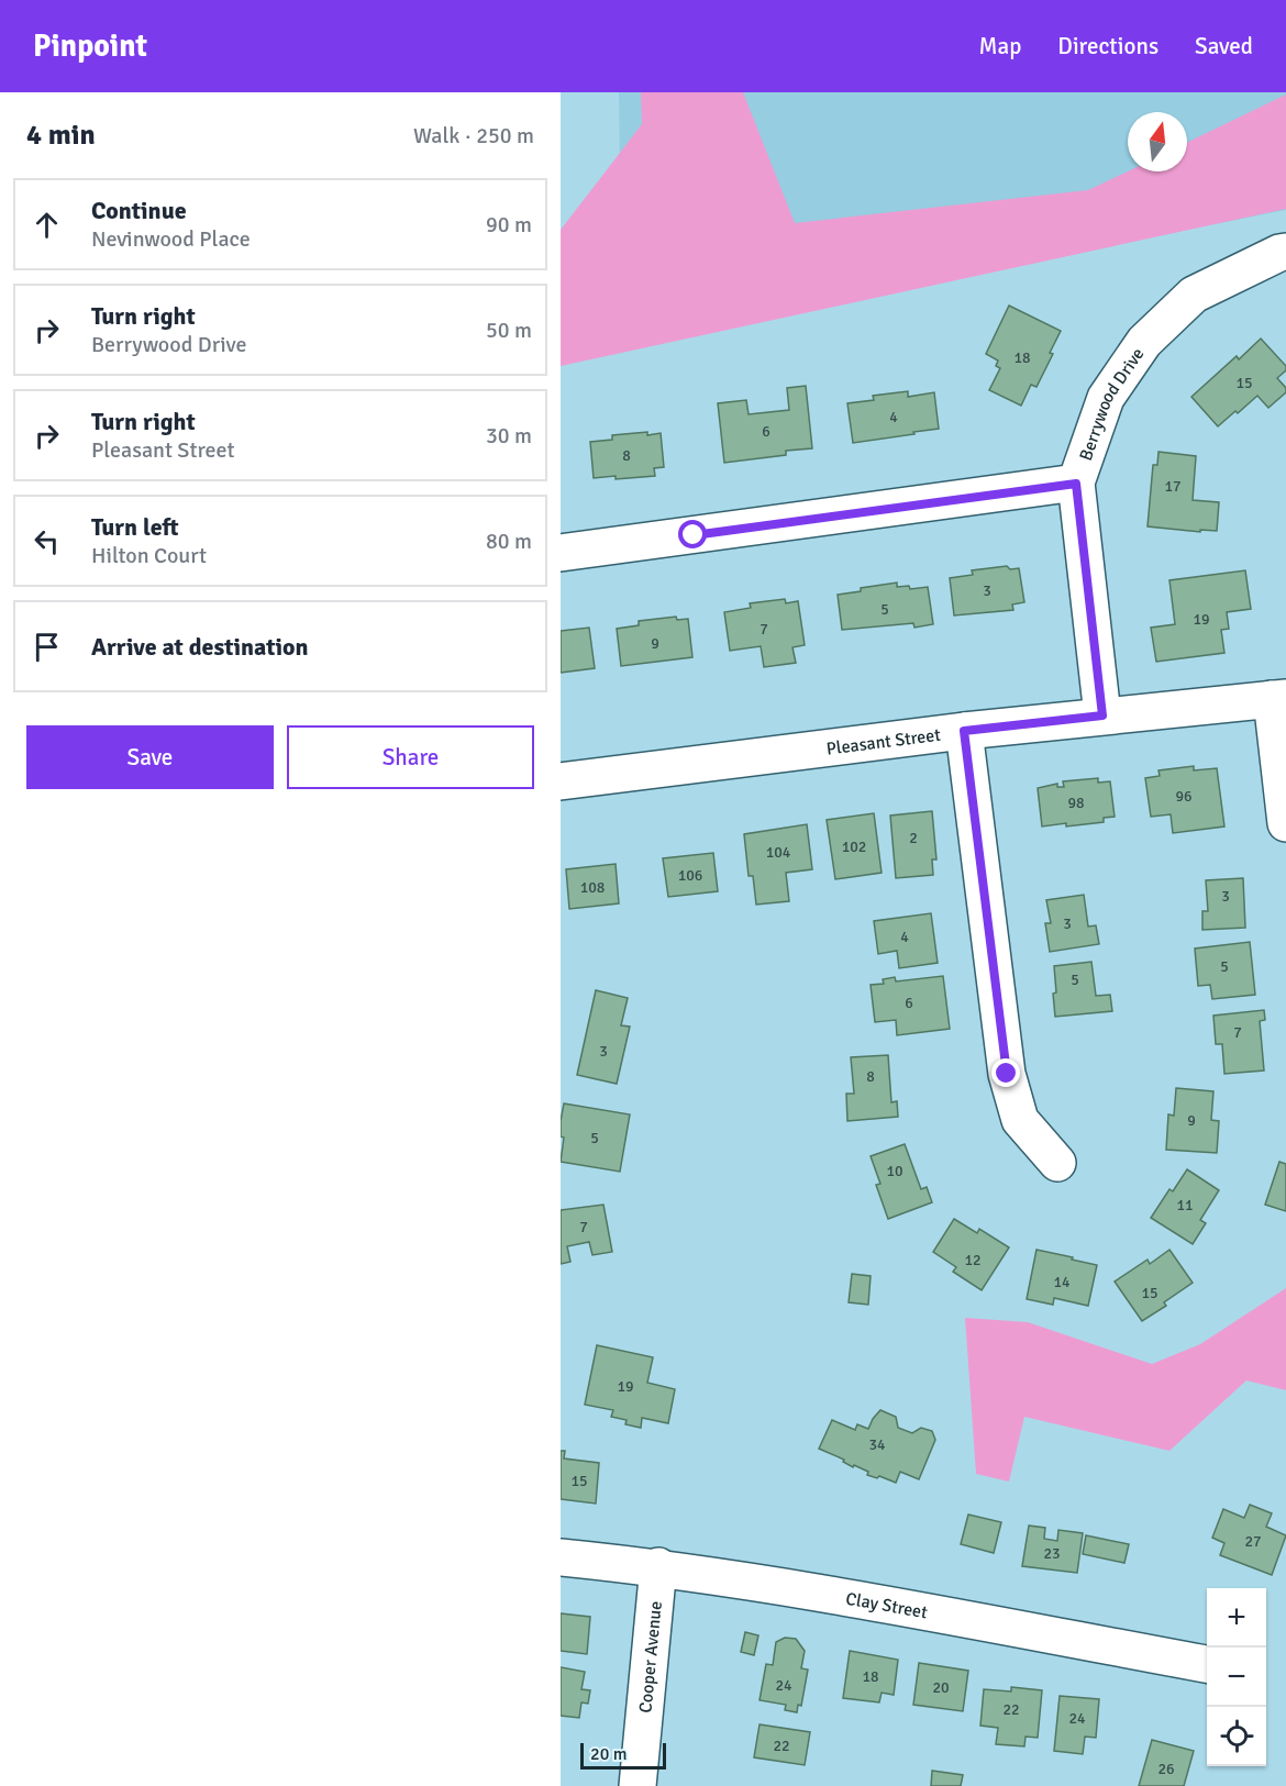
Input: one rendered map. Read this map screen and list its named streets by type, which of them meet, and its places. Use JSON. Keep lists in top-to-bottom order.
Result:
{
  "streets": {
    "street": [
      "Berrywood Drive",
      "Pleasant Street",
      "Clay Street",
      "Cooper Avenue"
    ]
  },
  "crossings": [
    ["Berrywood Drive", "Pleasant Street"],
    ["Clay Street", "Cooper Avenue"]
  ],
  "house_numbers": [
    "18",
    "15",
    "4",
    "6",
    "8",
    "17",
    "3",
    "5",
    "19",
    "7",
    "9",
    "96",
    "98",
    "2",
    "102",
    "104",
    "106",
    "108",
    "3",
    "3",
    "4",
    "5",
    "5",
    "6",
    "7",
    "3",
    "8",
    "9",
    "5",
    "10",
    "11",
    "7",
    "12",
    "14",
    "15",
    "19",
    "34",
    "15",
    "27",
    "23",
    "18",
    "24",
    "20",
    "22",
    "24",
    "22",
    "26"
  ],
  "scale_bar": "20 m",
  "north": "top",
  "page": {
    "header": "Pinpoint",
    "nav": ["Map", "Directions", "Saved"],
    "heading": ["4 min", "Walk · 250 m"],
    "list": [
      ["Continue", "Nevinwood Place", "90 m"],
      ["Turn right", "Berrywood Drive", "50 m"],
      ["Turn right", "Pleasant Street", "30 m"],
      ["Turn left", "Hilton Court", "80 m"],
      "Arrive at destination"
    ],
    "buttons": ["Save", "Share"],
    "map_buttons": ["+", "−"],
    "scale": "20 m"
  }
}
